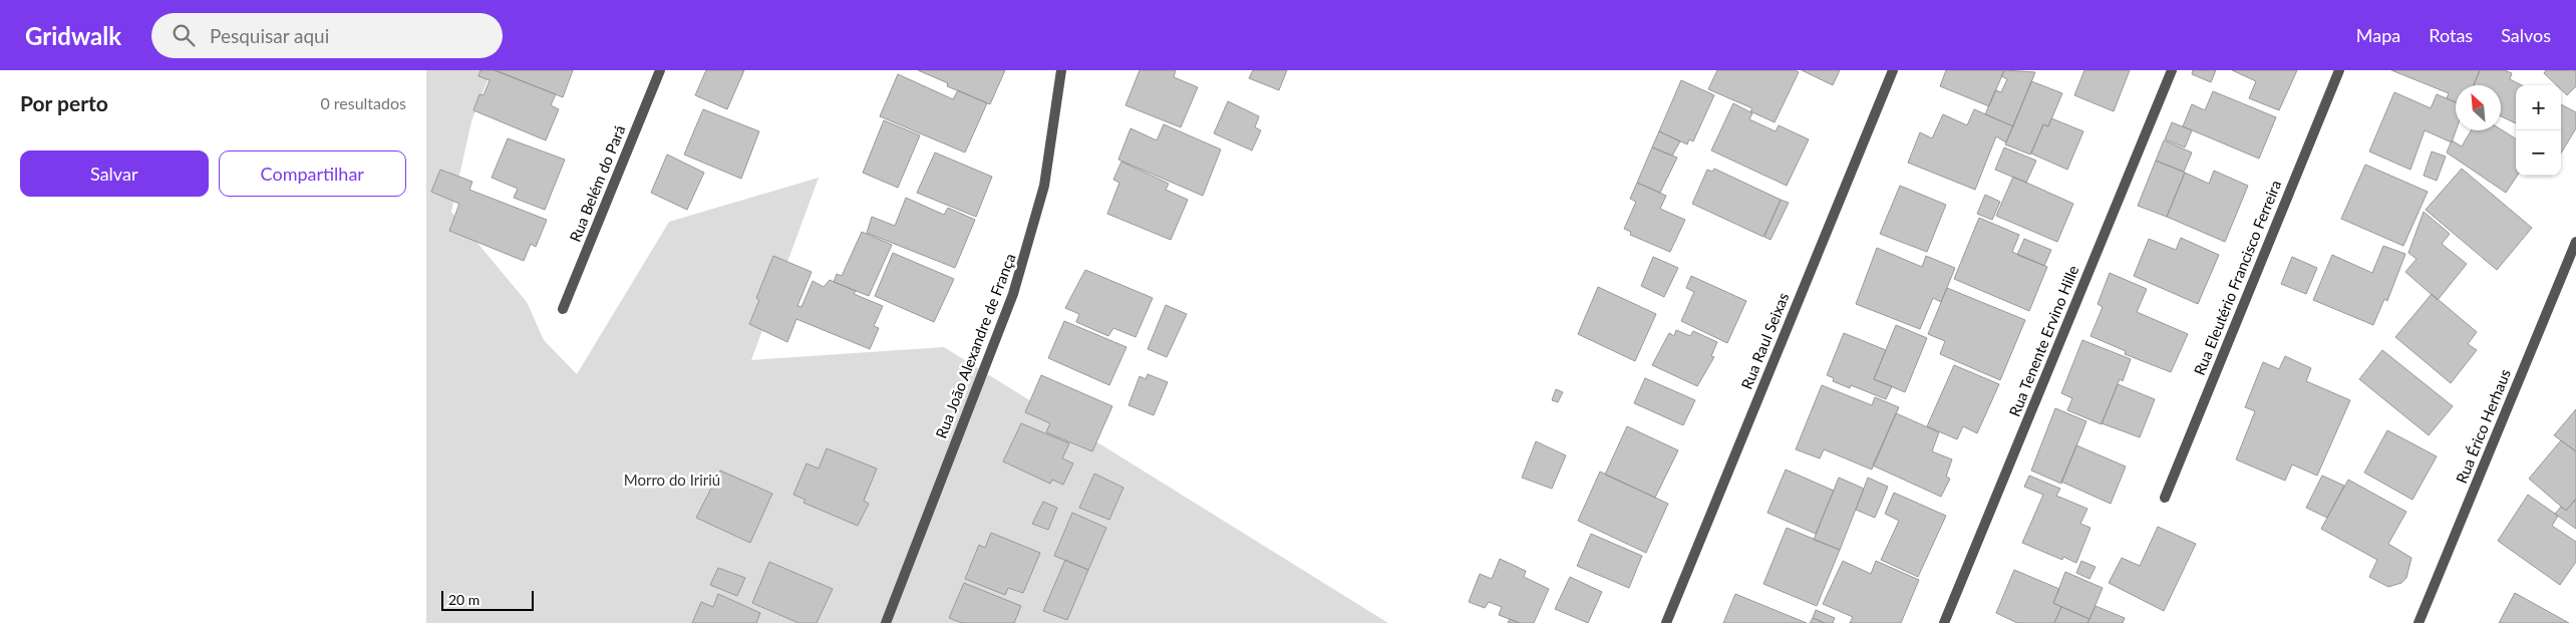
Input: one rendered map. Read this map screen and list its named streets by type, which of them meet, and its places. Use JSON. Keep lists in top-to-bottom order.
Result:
{
  "streets": {
    "street": [
      "Rua Belém do Pará",
      "Rua Eleutério Francisco Ferreira",
      "Rua Raul Seixas",
      "Rua Tenente Ervino Hille",
      "Rua João Alexandre de França",
      "Rua Érico Herhaus"
    ]
  },
  "parks": ["Morro do Iririú"],
  "scale_bar": "20 m",
  "north": "top left",
  "page": {
    "header": "Gridwalk",
    "search": "Pesquisar aqui",
    "nav": ["Mapa", "Rotas", "Salvos"],
    "heading": ["Por perto", "0 resultados"],
    "map_buttons": ["+", "−"],
    "buttons": ["Salvar", "Compartilhar"],
    "scale": "20 m"
  }
}
